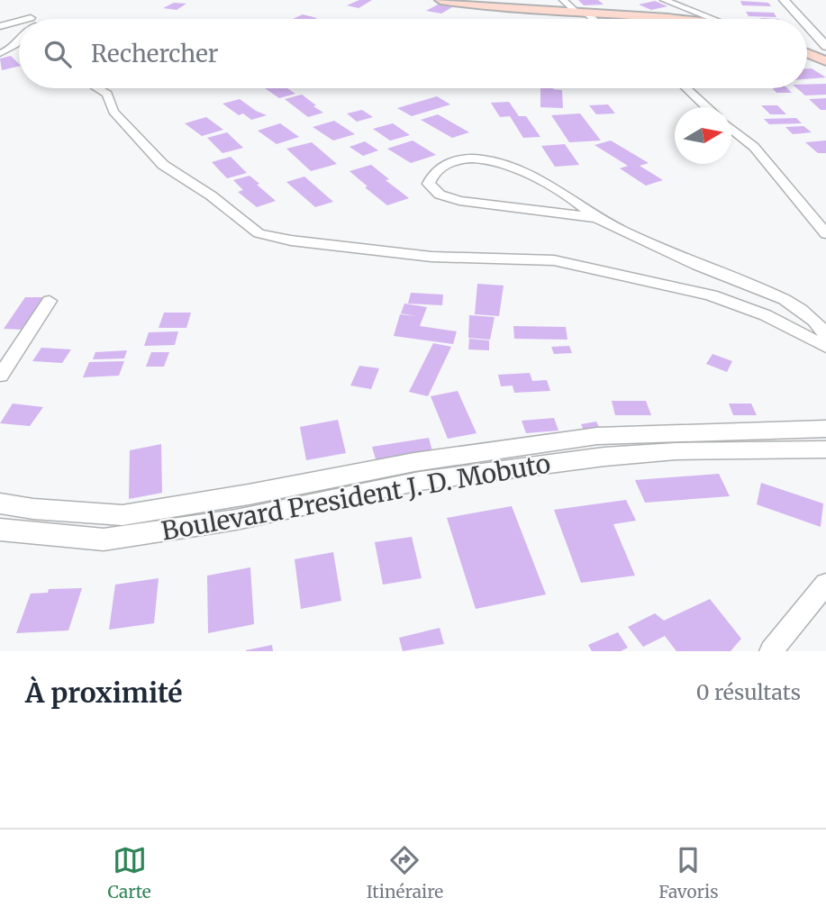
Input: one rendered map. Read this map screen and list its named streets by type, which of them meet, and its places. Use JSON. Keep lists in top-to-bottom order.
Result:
{
  "streets": {
    "street": ["Boulevard President J. D. Mobuto"]
  },
  "north": "right",
  "page": {
    "search": "Rechercher",
    "heading": ["À proximité", "0 résultats"],
    "nav": ["Carte", "Itinéraire", "Favoris"]
  }
}
